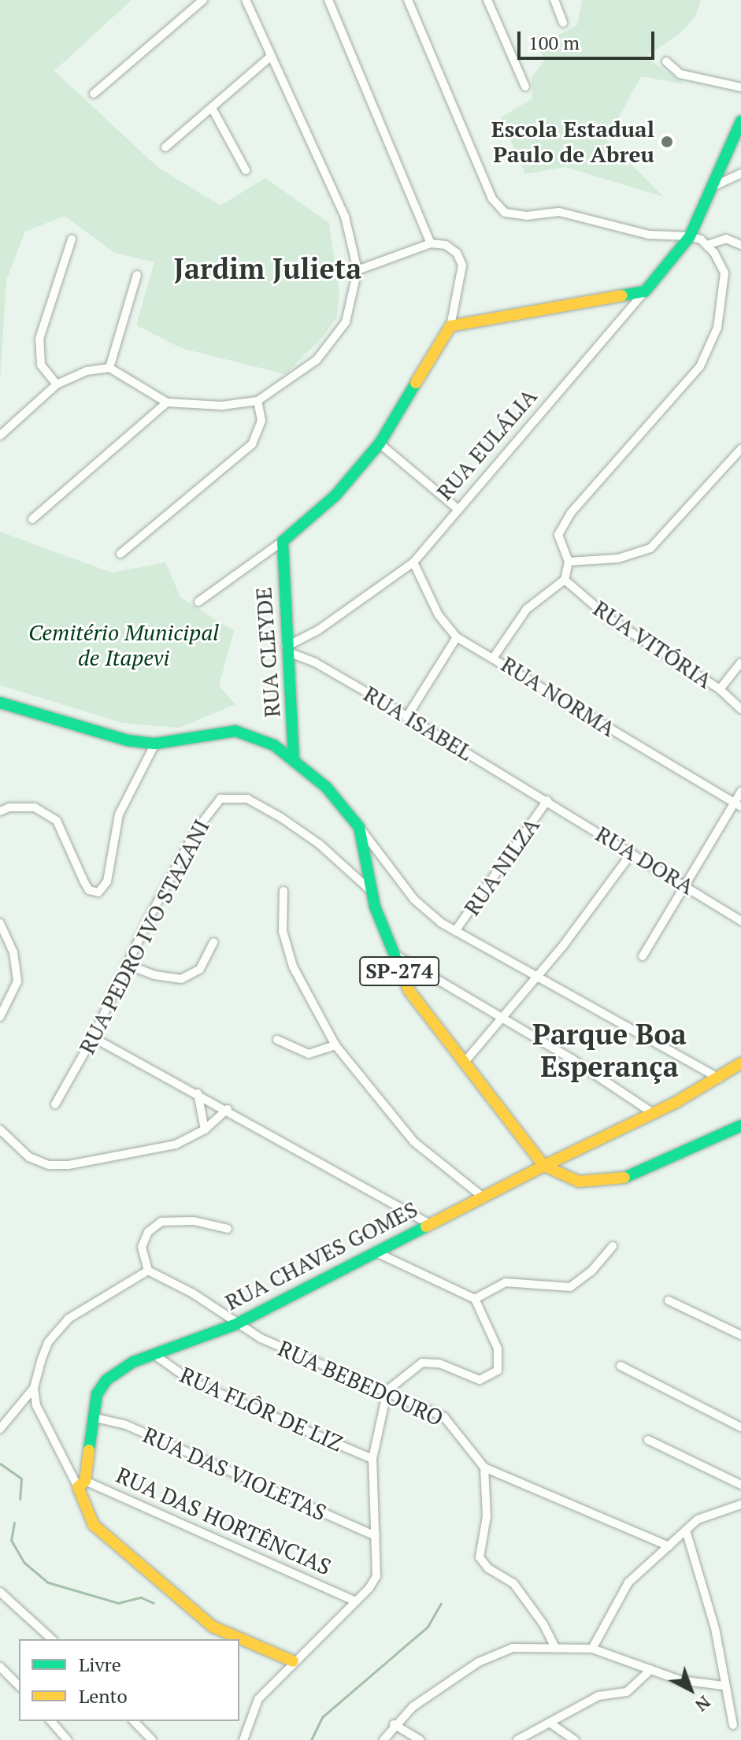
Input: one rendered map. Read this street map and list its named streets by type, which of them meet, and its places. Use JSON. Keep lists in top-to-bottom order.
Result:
{
  "streets": {
    "street": [
      "RUA EULÁLIA",
      "RUA VITÓRIA",
      "RUA CLEYDE",
      "RUA NORMA",
      "RUA ISABEL",
      "RUA DORA",
      "RUA NILZA",
      "RUA PEDRO IVO STAZANI",
      "SP-274",
      "RUA CHAVES GOMES",
      "RUA BEBEDOURO",
      "RUA FLÔR DE LIZ",
      "RUA DAS VIOLETAS",
      "RUA DAS HORTÊNCIAS"
    ]
  },
  "crossings": [
    ["RUA EULÁLIA", "RUA CLEYDE"],
    ["RUA EULÁLIA", "RUA NORMA"],
    ["RUA EULÁLIA", "RUA ISABEL"],
    ["RUA CLEYDE", "RUA ISABEL"],
    ["RUA CLEYDE", "SP-274"],
    ["RUA ISABEL", "RUA DORA"],
    ["RUA ISABEL", "RUA NILZA"],
    ["RUA DORA", "RUA NILZA"],
    ["RUA PEDRO IVO STAZANI", "SP-274"],
    ["SP-274", "RUA CHAVES GOMES"],
    ["RUA CHAVES GOMES", "RUA BEBEDOURO"],
    ["RUA CHAVES GOMES", "RUA FLÔR DE LIZ"],
    ["RUA CHAVES GOMES", "RUA DAS VIOLETAS"],
    ["RUA CHAVES GOMES", "RUA DAS HORTÊNCIAS"]
  ],
  "districts": ["Jardim Julieta", "Parque Boa Esperança"],
  "parks": ["Cemitério Municipal de Itapevi"],
  "places": ["Escola Estadual Paulo de Abreu"],
  "legend": ["Livre", "Lento"],
  "scale_bar": "100 m",
  "north": "bottom right"
}
